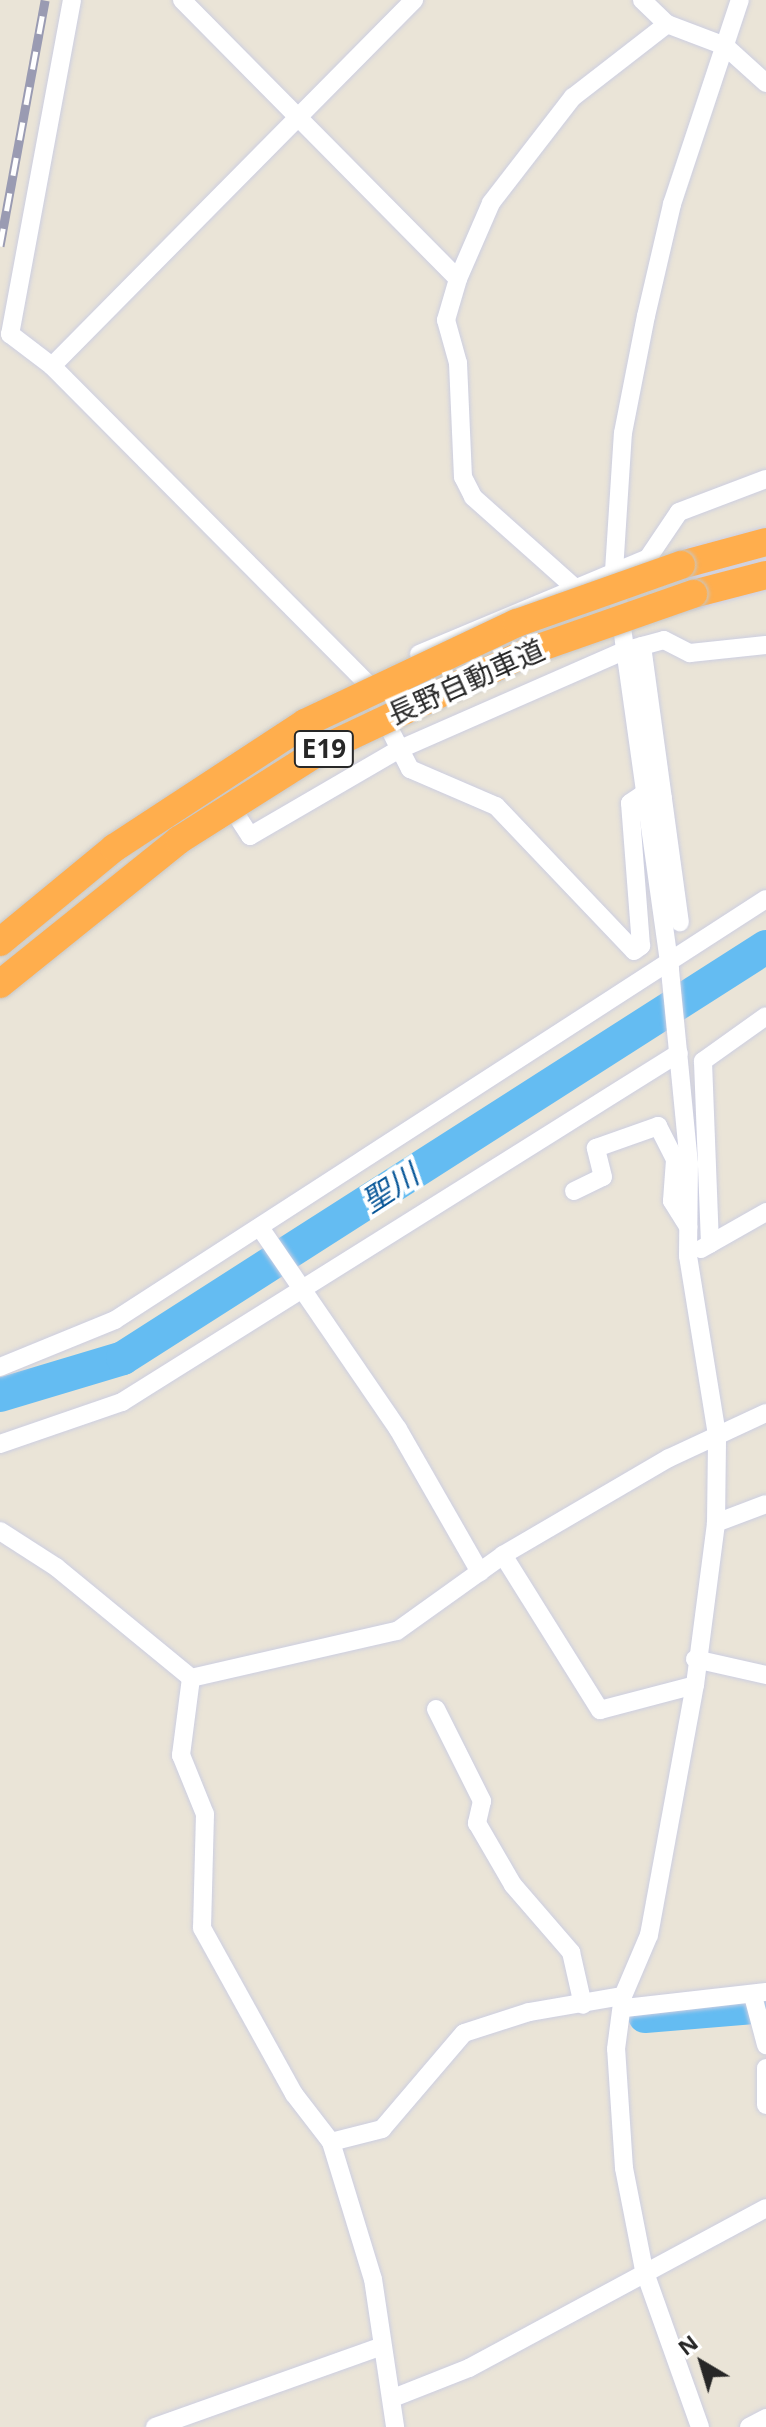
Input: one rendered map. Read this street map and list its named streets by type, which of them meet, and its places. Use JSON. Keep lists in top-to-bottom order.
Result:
{
  "streets": {
    "highway": ["長野自動車道", "E19"]
  },
  "water": ["聖川"],
  "north": "top left"
}
